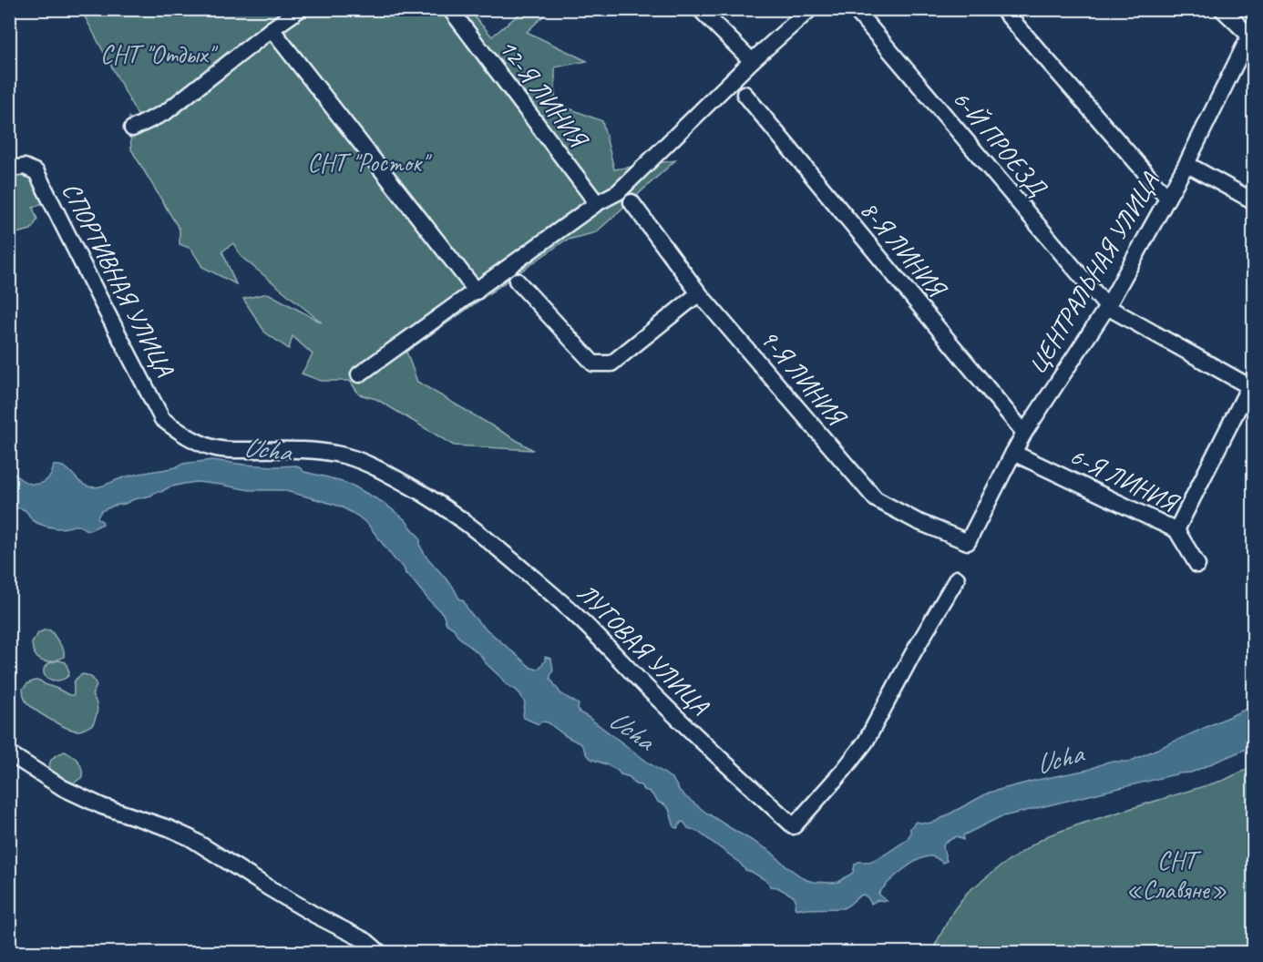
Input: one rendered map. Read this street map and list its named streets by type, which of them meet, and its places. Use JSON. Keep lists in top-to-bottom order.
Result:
{
  "streets": {
    "street": [
      "12-Я ЛИНИЯ",
      "6-Й ПРОЕЗД",
      "8-Я ЛИНИЯ",
      "ЦЕНТРАЛЬНАЯ УЛИЦА",
      "СПОРТИВНАЯ УЛИЦА",
      "9-Я ЛИНИЯ",
      "6-Я ЛИНИЯ",
      "ЛУГОВАЯ УЛИЦА"
    ]
  },
  "crossings": [
    ["6-Й ПРОЕЗД", "ЦЕНТРАЛЬНАЯ УЛИЦА"],
    ["8-Я ЛИНИЯ", "ЦЕНТРАЛЬНАЯ УЛИЦА"],
    ["ЦЕНТРАЛЬНАЯ УЛИЦА", "9-Я ЛИНИЯ"],
    ["ЦЕНТРАЛЬНАЯ УЛИЦА", "6-Я ЛИНИЯ"],
    ["СПОРТИВНАЯ УЛИЦА", "ЛУГОВАЯ УЛИЦА"]
  ],
  "water": ["Ucha"],
  "parks": ["СНТ \"Отдых\"", "СНТ \"Росток\"", "СНТ «Славяне»"]
}
